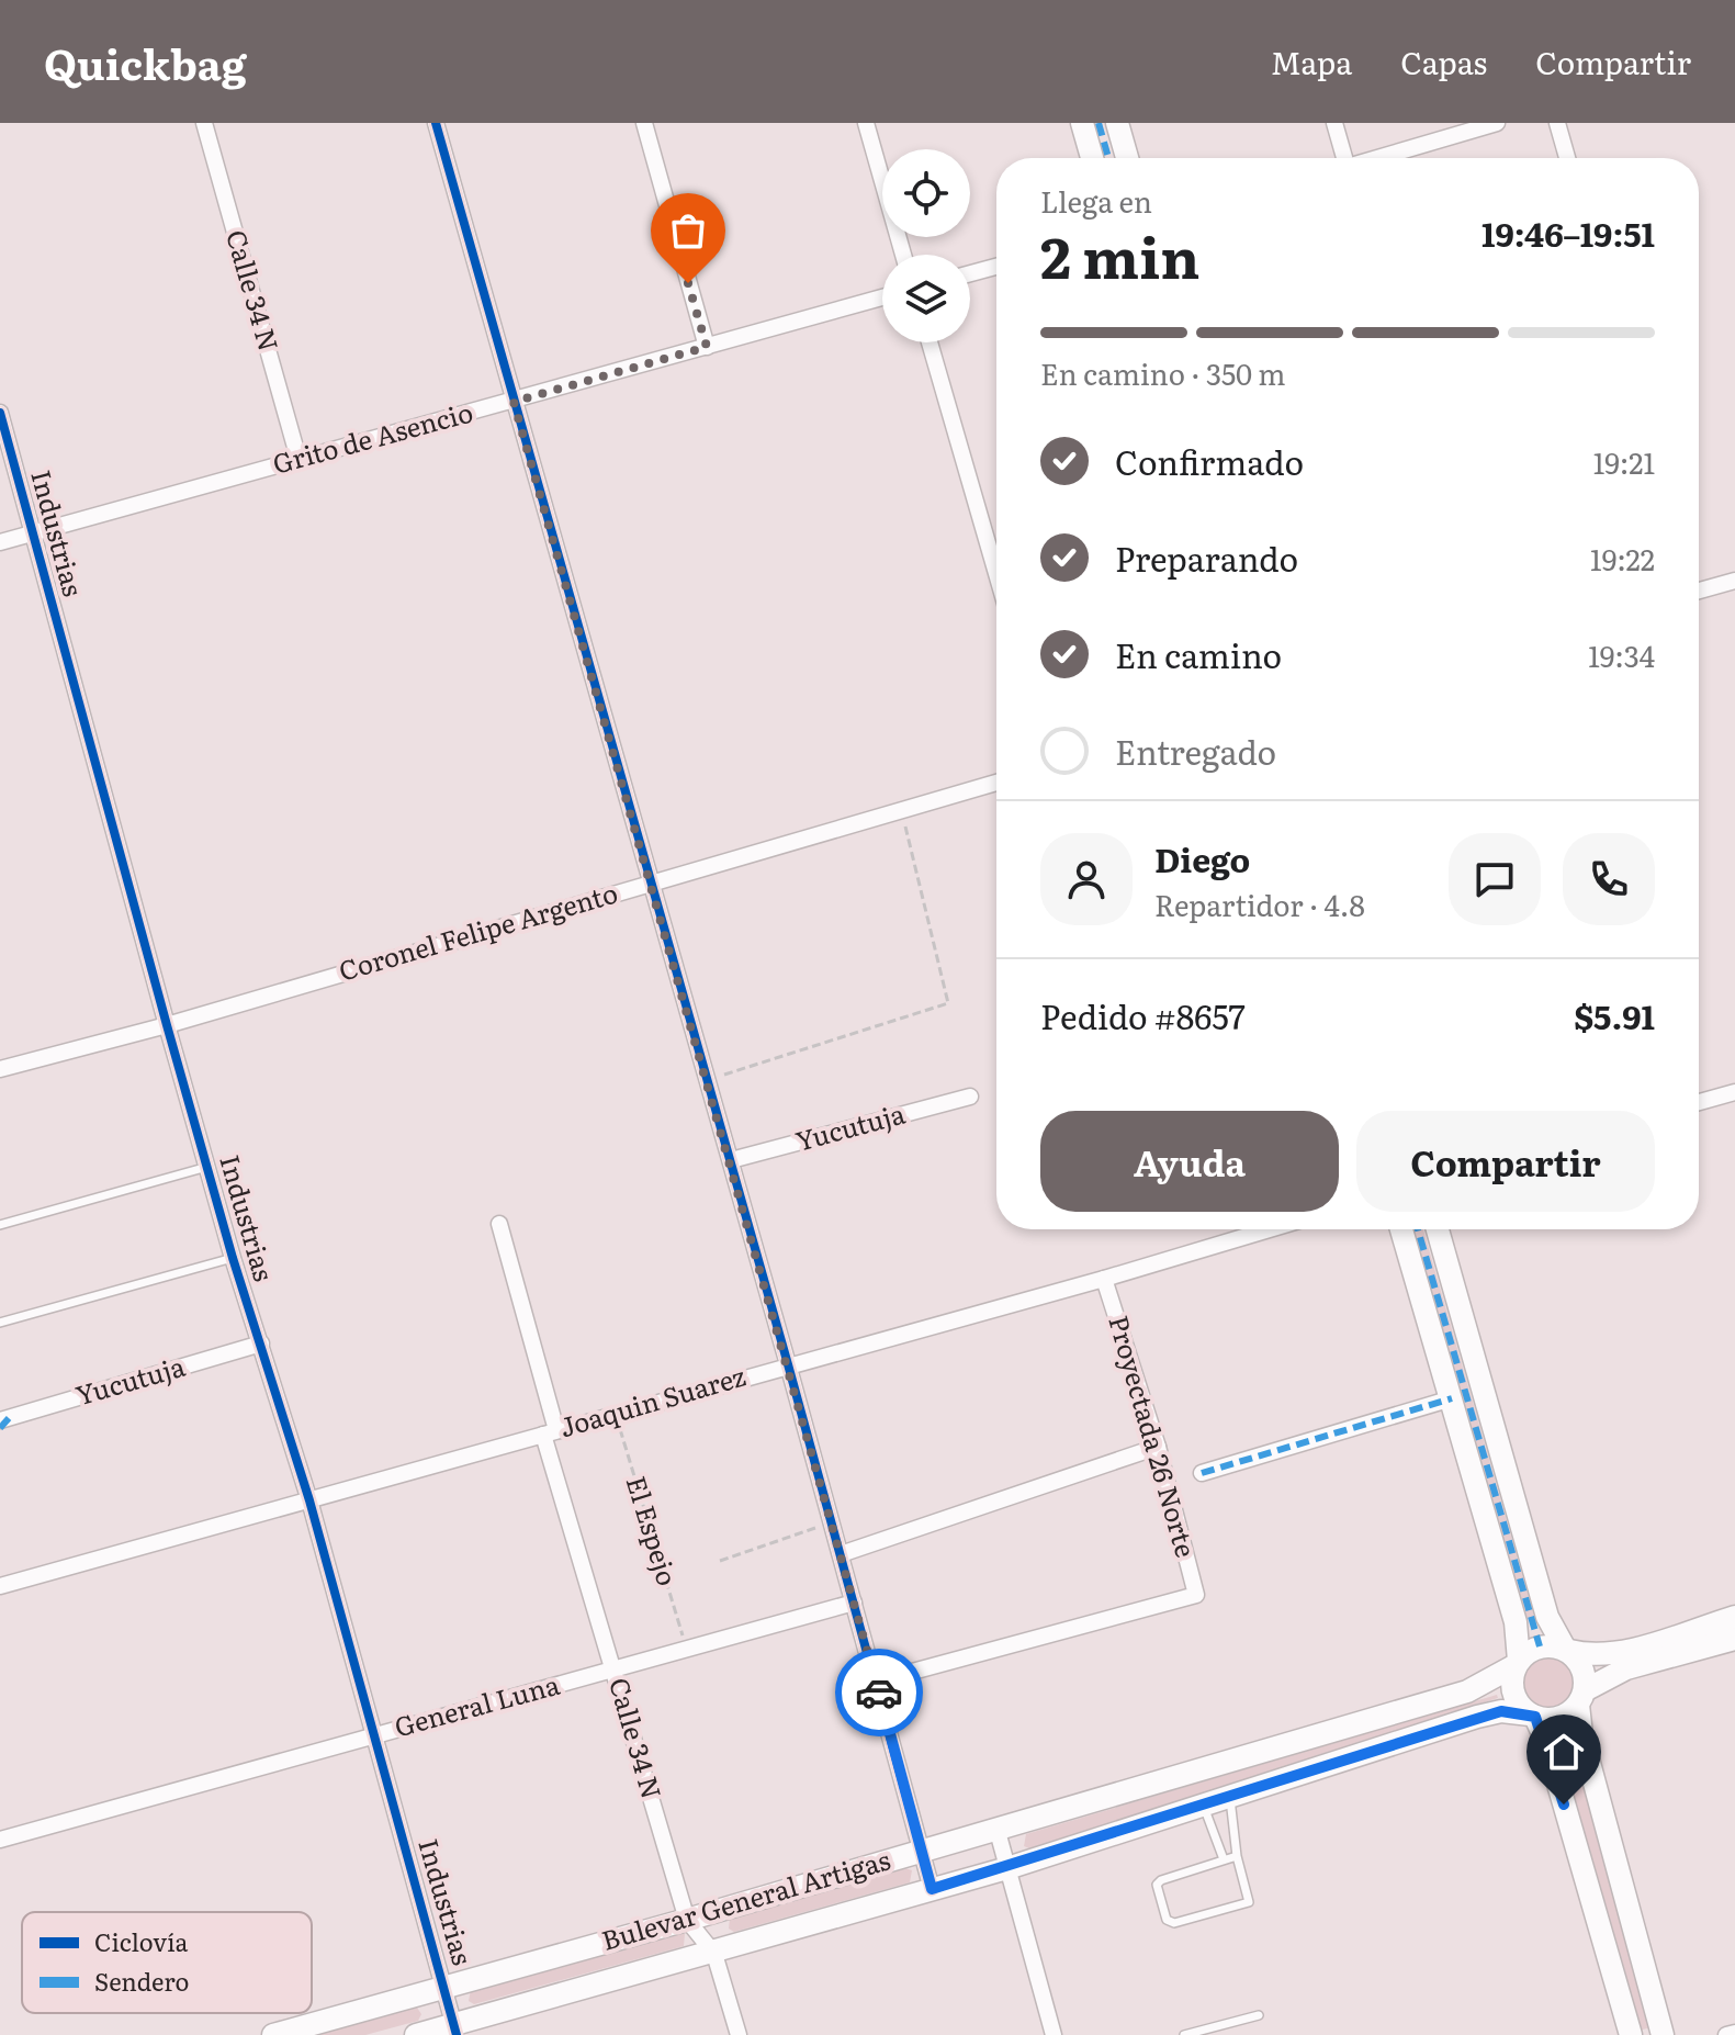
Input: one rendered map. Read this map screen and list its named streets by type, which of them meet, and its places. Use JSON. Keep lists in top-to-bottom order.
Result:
{
  "streets": {
    "street": [
      "Calle 34 N",
      "Grito de Asencio",
      "Industrias",
      "Coronel Felipe Argento",
      "Yucutuja",
      "Joaquin Suarez",
      "Proyectada 26 Norte",
      "General Luna",
      "Bulevar General Artigas"
    ],
    "path": ["El Espejo"]
  },
  "crossings": [
    ["Calle 34 N", "Grito de Asencio"],
    ["Calle 34 N", "Joaquin Suarez"],
    ["Calle 34 N", "General Luna"],
    ["Calle 34 N", "Bulevar General Artigas"],
    ["Grito de Asencio", "Industrias"],
    ["Industrias", "Coronel Felipe Argento"],
    ["Industrias", "Yucutuja"],
    ["Industrias", "Joaquin Suarez"],
    ["Industrias", "General Luna"],
    ["Industrias", "Bulevar General Artigas"],
    ["Joaquin Suarez", "Proyectada 26 Norte"],
    ["Joaquin Suarez", "El Espejo"],
    ["El Espejo", "General Luna"]
  ],
  "legend": ["Ciclovía", "Sendero"],
  "page": {
    "header": "Quickbag",
    "nav": ["Mapa", "Capas", "Compartir"],
    "heading": ["2 min", "Llega en", "19:46–19:51"],
    "panel": [
      "Diego",
      "Repartidor · 4.8",
      "Pedido #8657",
      "$5.91"
    ],
    "bar": "En camino · 350 m",
    "list": [
      ["Confirmado", "19:21"],
      ["Preparando", "19:22"],
      ["En camino", "19:34"],
      "Entregado"
    ],
    "buttons": ["Ayuda", "Compartir"]
  }
}
